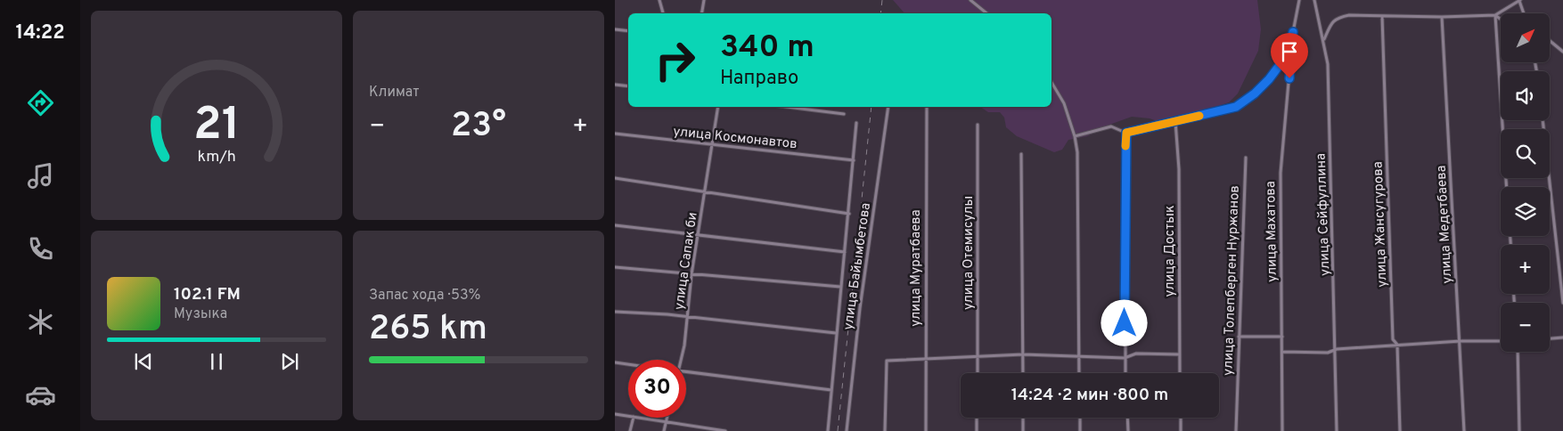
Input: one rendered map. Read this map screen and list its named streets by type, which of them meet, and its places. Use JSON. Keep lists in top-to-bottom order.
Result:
{
  "streets": {
    "street": [
      "улица Космонавтов",
      "улица Сейфуллина",
      "улица Жансугурова",
      "улица Медетбаева",
      "улица Махатова",
      "улица Достык",
      "улица Отемисулы",
      "улица Сапак би",
      "улица Байымбетова",
      "улица Муратбаева",
      "улица Толепберген Нуржанов"
    ]
  },
  "crossings": [
    ["улица Космонавтов", "улица Сапак би"]
  ],
  "north": "top right",
  "page": {
    "tabs": "14:22",
    "tile": [
      "Климат",
      ["Запас хода · 53%", "265 km"]
    ],
    "map_buttons": ["+", "−"],
    "turn": ["340 m", "Направо"],
    "heat": ["−", "23°", "+"],
    "song": ["102.1 FM", "Музыка"],
    "limit": "30",
    "trip": "14:24 · 2 мин · 800 m",
    "gauge": ["21", "km/h"]
  }
}
